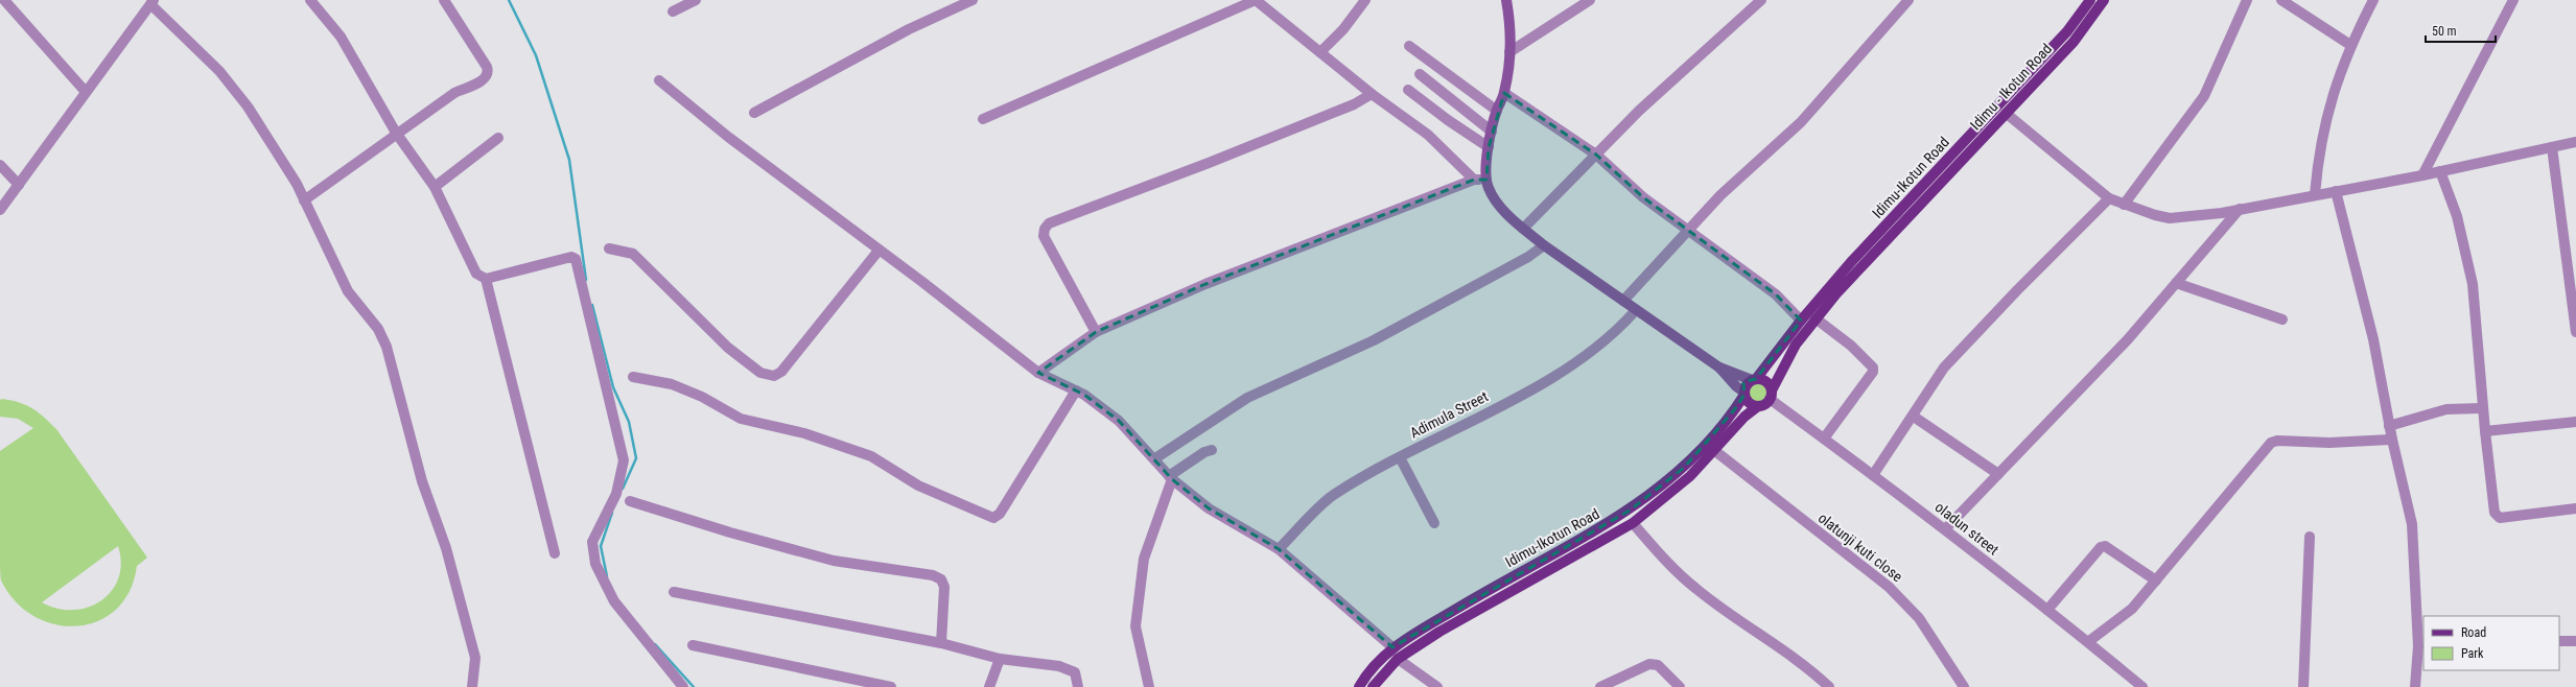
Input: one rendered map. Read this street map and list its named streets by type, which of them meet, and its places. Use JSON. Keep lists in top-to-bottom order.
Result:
{
  "streets": {
    "main road": ["Idimu - Ikotun Road", "Idimu-Ikotun Road"],
    "street": ["Adimula Street", "oladun street", "olatunji kuti close"]
  },
  "crossings": [
    ["Idimu-Ikotun Road", "oladun street"],
    ["Idimu-Ikotun Road", "olatunji kuti close"]
  ],
  "legend": ["Road", "Park"],
  "scale_bar": "50 m"
}
